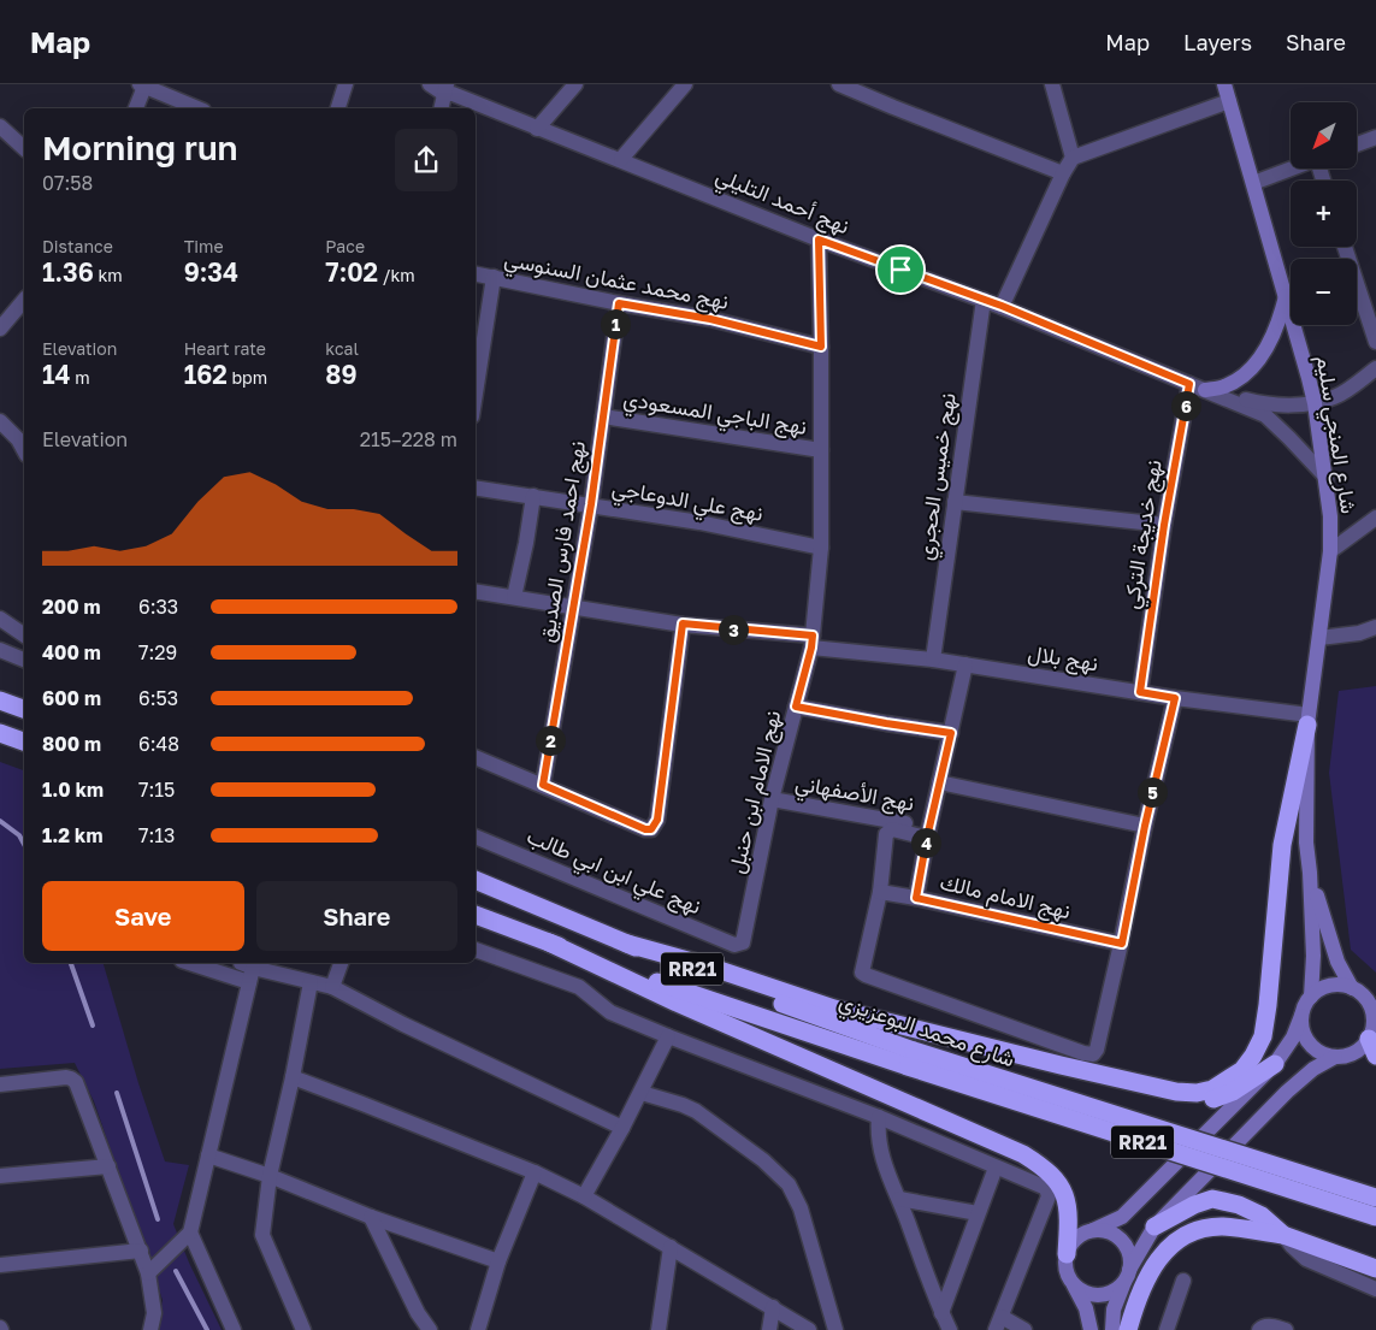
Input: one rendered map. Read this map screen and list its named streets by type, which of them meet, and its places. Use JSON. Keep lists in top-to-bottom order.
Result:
{
  "streets": {
    "highway": ["RR21", "شارع محمد البوعزيزي"],
    "main road": ["شارع المنجي سليم"],
    "street": [
      "نهج أحمد التليلي",
      "نهج محمد عثمان السنوسي",
      "نهج الباجي المسعودي",
      "نهج خميس الحجري",
      "نهج علي الدوعاجي",
      "نهج خديجة التركي",
      "نهج احمد فارس الصديق",
      "نهج بلال",
      "نهج الامام ابن حنبل",
      "نهج الأصفهاني",
      "نهج علي ابن ابي طالب",
      "نهج الامام مالك"
    ]
  },
  "crossings": [
    ["نهج أحمد التليلي", "شارع المنجي سليم"],
    ["نهج أحمد التليلي", "نهج خميس الحجري"],
    ["نهج أحمد التليلي", "نهج خديجة التركي"],
    ["نهج أحمد التليلي", "نهج الامام ابن حنبل"],
    ["نهج محمد عثمان السنوسي", "نهج احمد فارس الصديق"],
    ["نهج محمد عثمان السنوسي", "نهج الامام ابن حنبل"],
    ["نهج الباجي المسعودي", "نهج احمد فارس الصديق"],
    ["نهج الباجي المسعودي", "نهج الامام ابن حنبل"],
    ["شارع المنجي سليم", "نهج بلال"],
    ["نهج خميس الحجري", "نهج بلال"],
    ["نهج علي الدوعاجي", "نهج احمد فارس الصديق"],
    ["نهج علي الدوعاجي", "نهج الامام ابن حنبل"],
    ["نهج خديجة التركي", "نهج بلال"],
    ["نهج احمد فارس الصديق", "نهج بلال"],
    ["نهج بلال", "نهج الامام ابن حنبل"],
    ["نهج الامام ابن حنبل", "نهج الأصفهاني"],
    ["نهج الامام ابن حنبل", "نهج علي ابن ابي طالب"]
  ],
  "north": "bottom left",
  "page": {
    "header": "Map",
    "nav": ["Map", "Layers", "Share"],
    "map_buttons": ["+", "−"],
    "heading": ["Morning run", "07:58"],
    "stats": [
      ["Distance", "1.36 km"],
      ["Time", "9:34"],
      ["Pace", "7:02 /km"],
      ["Elevation", "14 m"],
      ["Heart rate", "162 bpm"],
      ["kcal", "89"]
    ],
    "pins": [
      "1",
      "6",
      "3",
      "2",
      "5",
      "4"
    ],
    "chart": ["Elevation", "215–228 m"],
    "list": [
      {
        "name": "200 m",
        "note": "6:33"
      },
      {
        "name": "400 m",
        "note": "7:29"
      },
      {
        "name": "600 m",
        "note": "6:53"
      },
      {
        "name": "800 m",
        "note": "6:48"
      },
      {
        "name": "1.0 km",
        "note": "7:15"
      },
      {
        "name": "1.2 km",
        "note": "7:13"
      }
    ],
    "buttons": ["Save", "Share"]
  }
}
